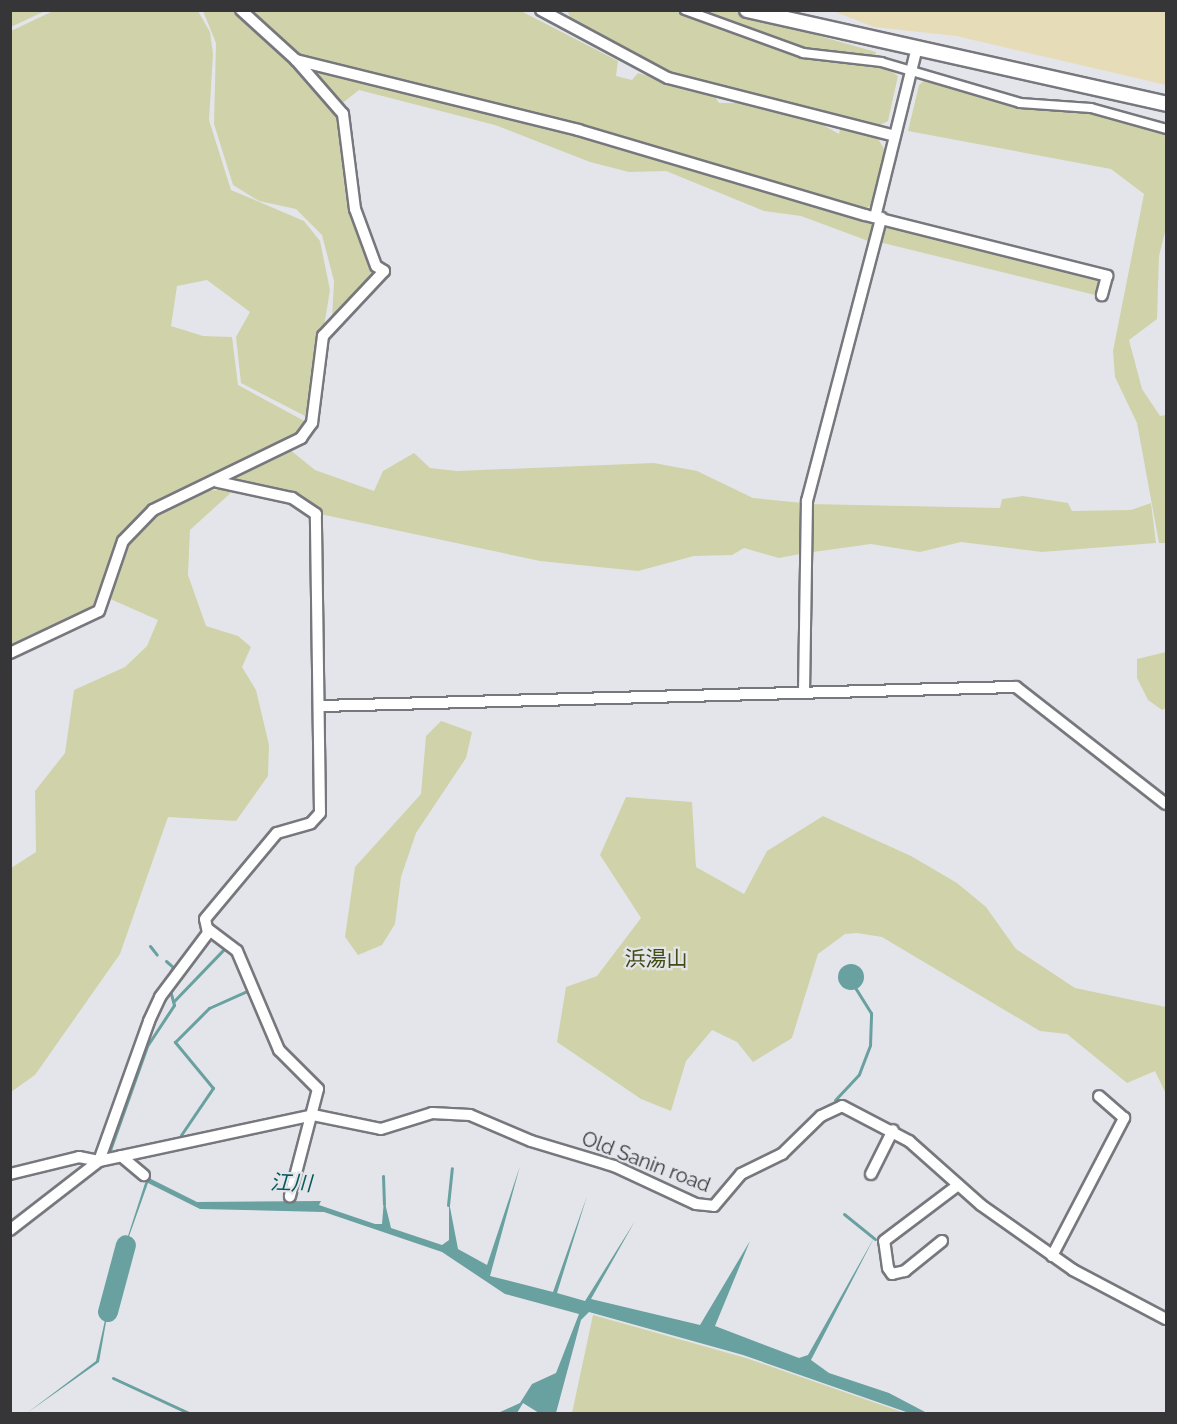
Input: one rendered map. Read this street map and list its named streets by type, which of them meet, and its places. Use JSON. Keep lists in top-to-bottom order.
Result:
{
  "streets": {
    "street": ["Old Sanin road"]
  },
  "districts": ["浜湯山"],
  "water": ["江川"]
}
